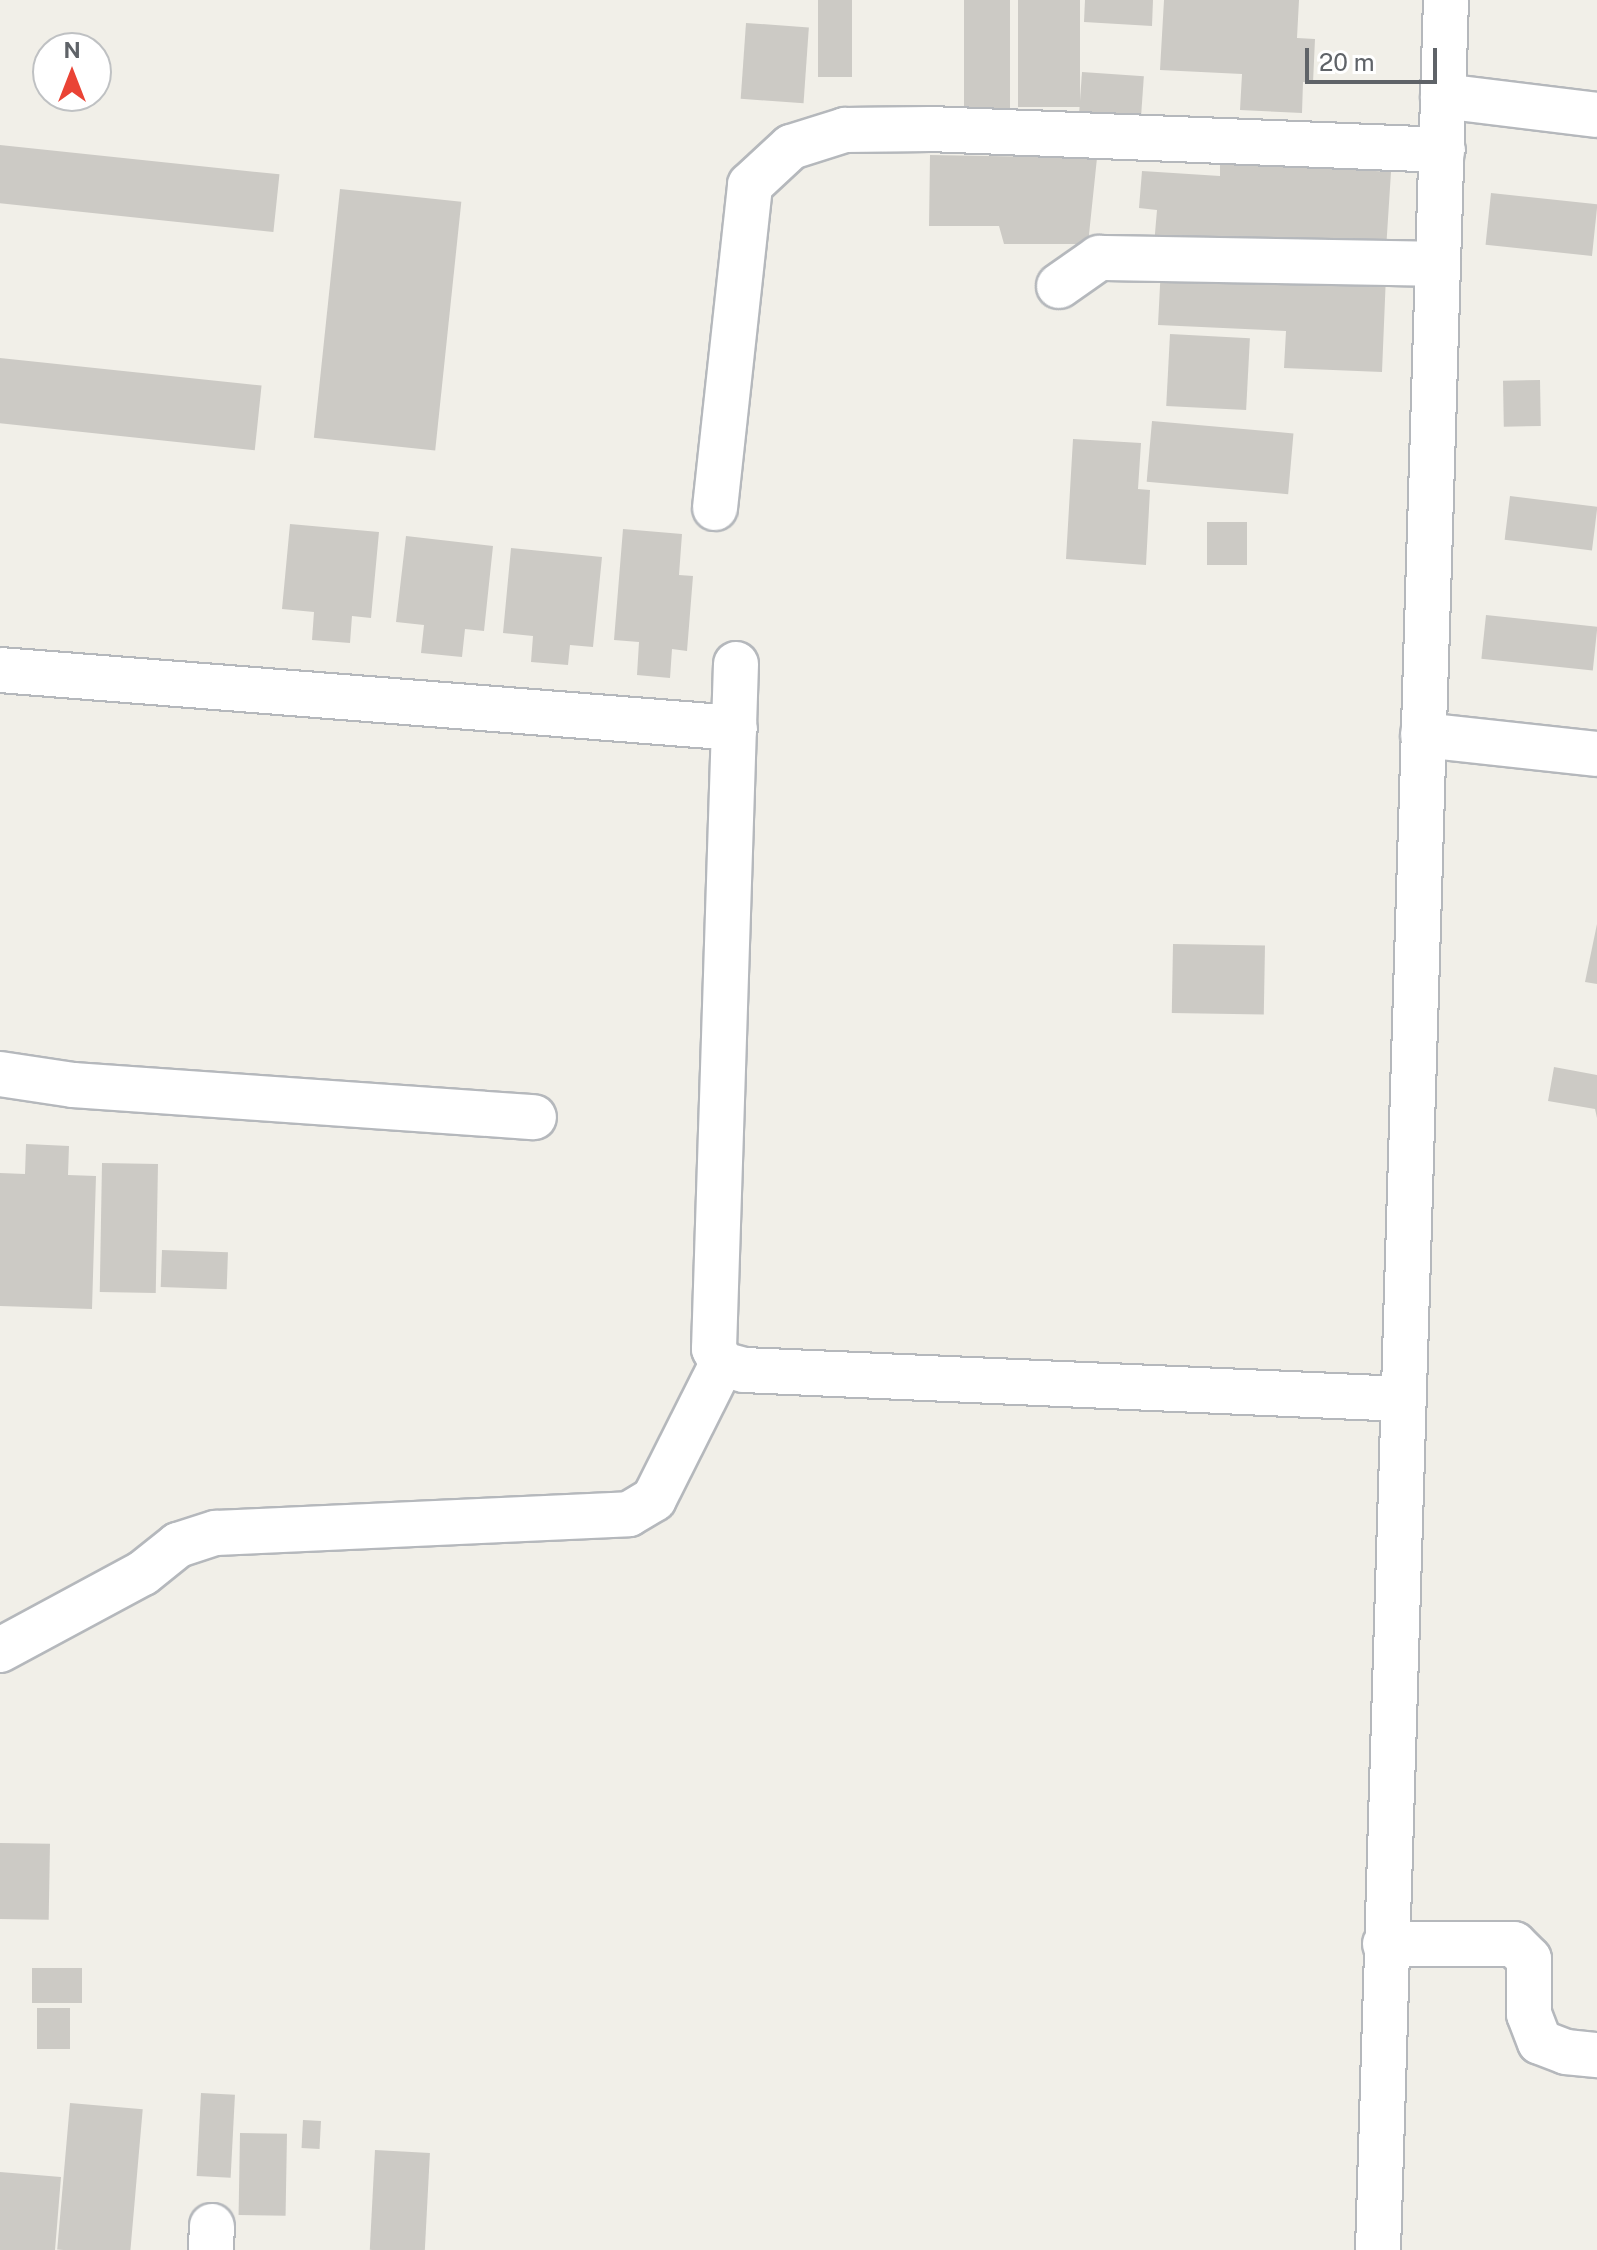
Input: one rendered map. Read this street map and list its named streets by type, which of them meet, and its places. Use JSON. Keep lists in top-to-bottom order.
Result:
{
  "scale_bar": "20 m",
  "north": "top"
}
